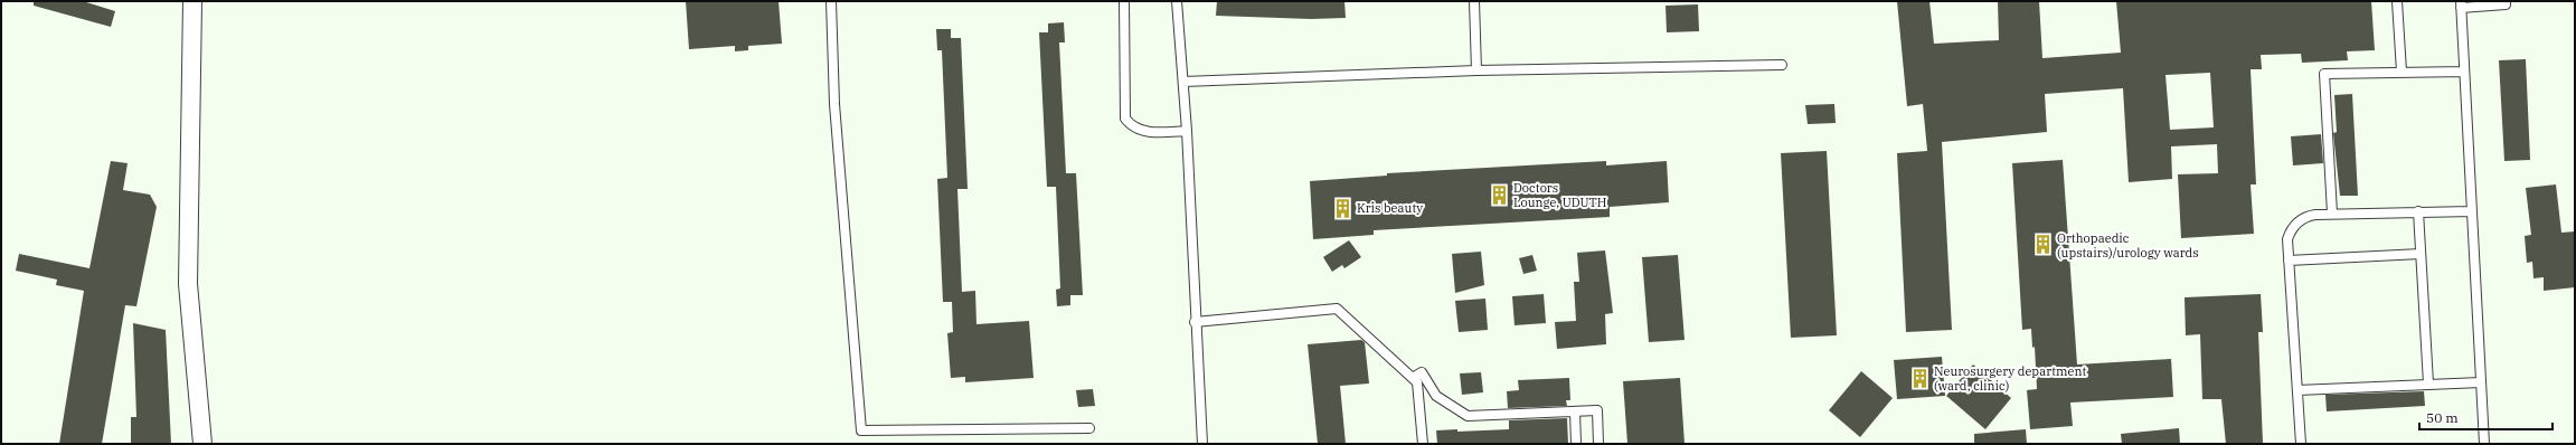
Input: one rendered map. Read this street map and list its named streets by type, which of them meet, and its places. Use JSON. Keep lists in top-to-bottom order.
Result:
{
  "places": {
    "building": [
      "Doctors Lounge, UDUTH",
      "Kris beauty",
      "Orthopaedic (upstairs)/urology wards",
      "Neurosurgery department (ward, clinic)"
    ]
  },
  "scale_bar": "50 m"
}
